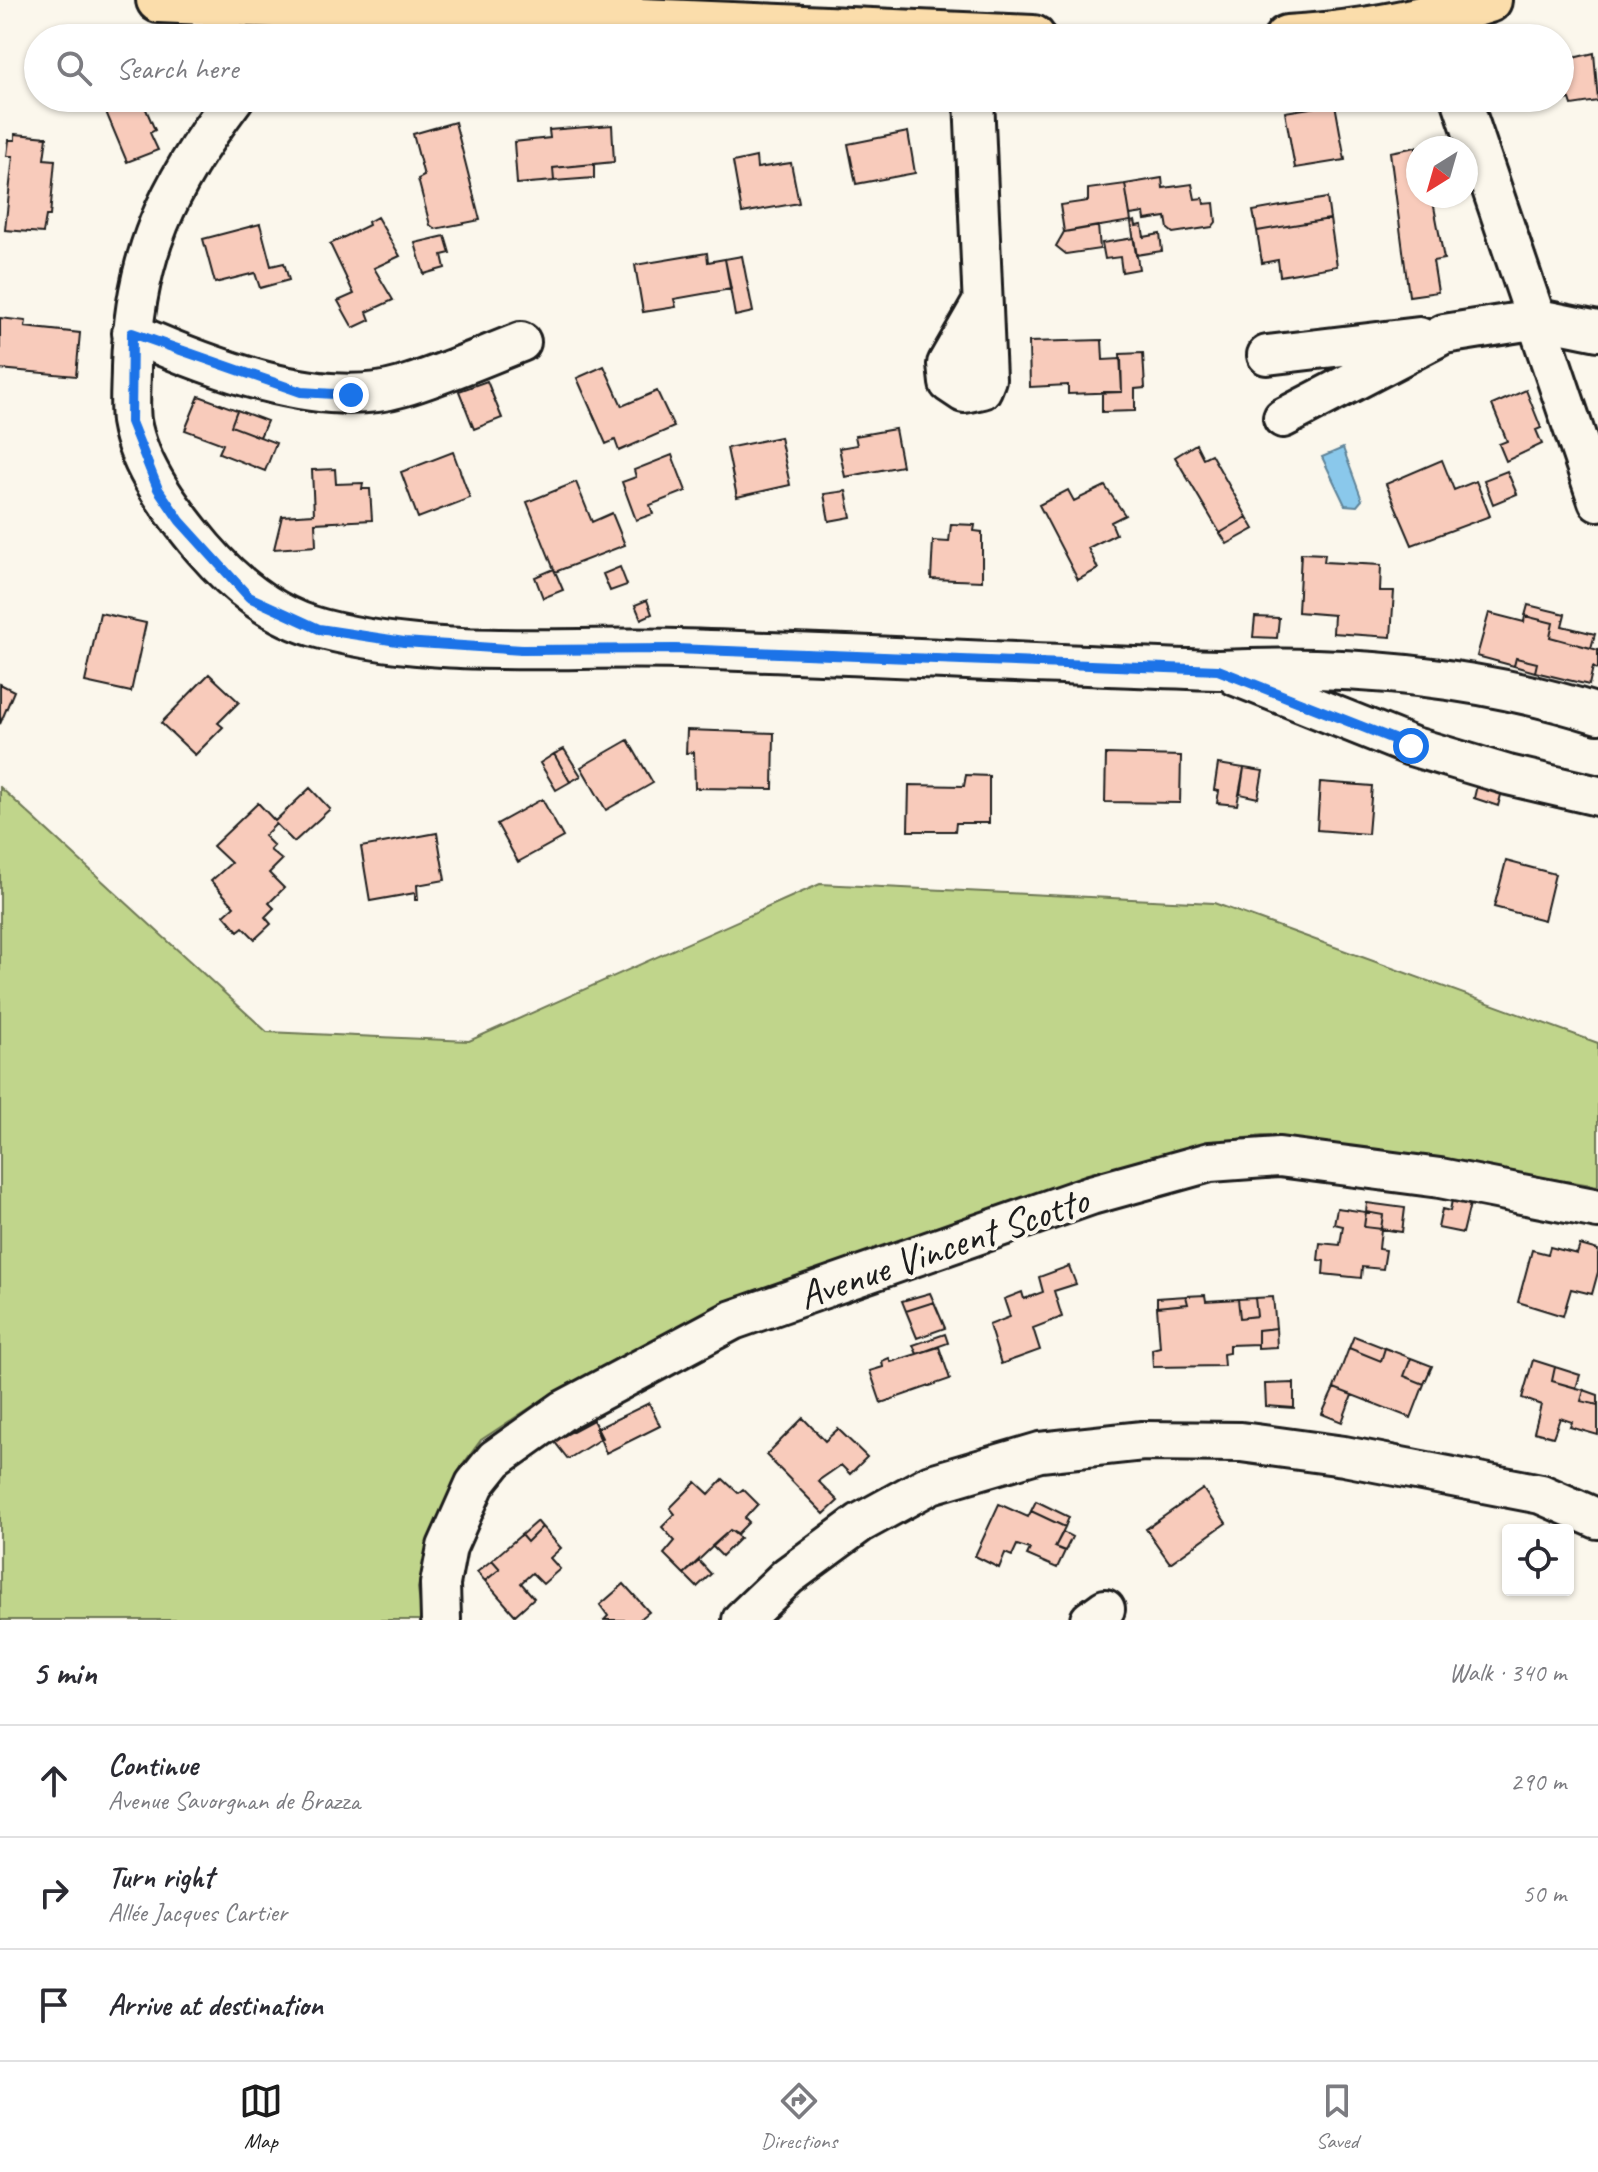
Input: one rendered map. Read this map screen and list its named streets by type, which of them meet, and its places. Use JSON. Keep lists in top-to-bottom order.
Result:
{
  "streets": {
    "street": ["Avenue Vincent Scotto"]
  },
  "north": "bottom left",
  "page": {
    "search": "Search here",
    "heading": ["5 min", "Walk · 340 m"],
    "list": [
      ["Continue", "Avenue Savorgnan de Brazza", "290 m"],
      ["Turn right", "Allée Jacques Cartier", "50 m"],
      "Arrive at destination"
    ],
    "nav": ["Map", "Directions", "Saved"]
  }
}
